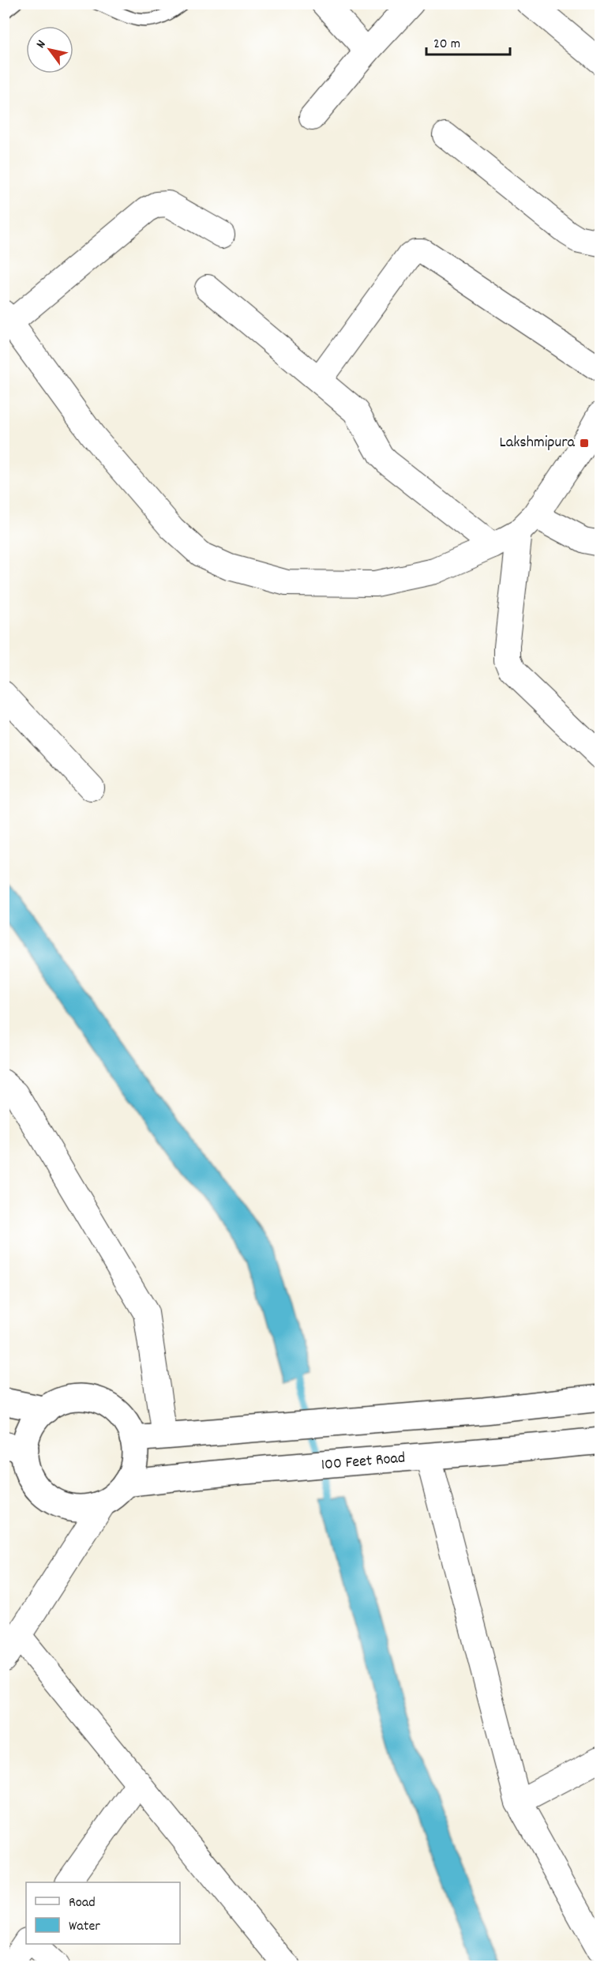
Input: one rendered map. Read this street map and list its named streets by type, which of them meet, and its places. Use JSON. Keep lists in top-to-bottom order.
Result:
{
  "streets": {
    "main road": ["100 Feet Road"]
  },
  "places": {
    "transit": ["Lakshmipura"]
  },
  "legend": ["Road", "Water"],
  "scale_bar": "20 m",
  "north": "top left"
}
